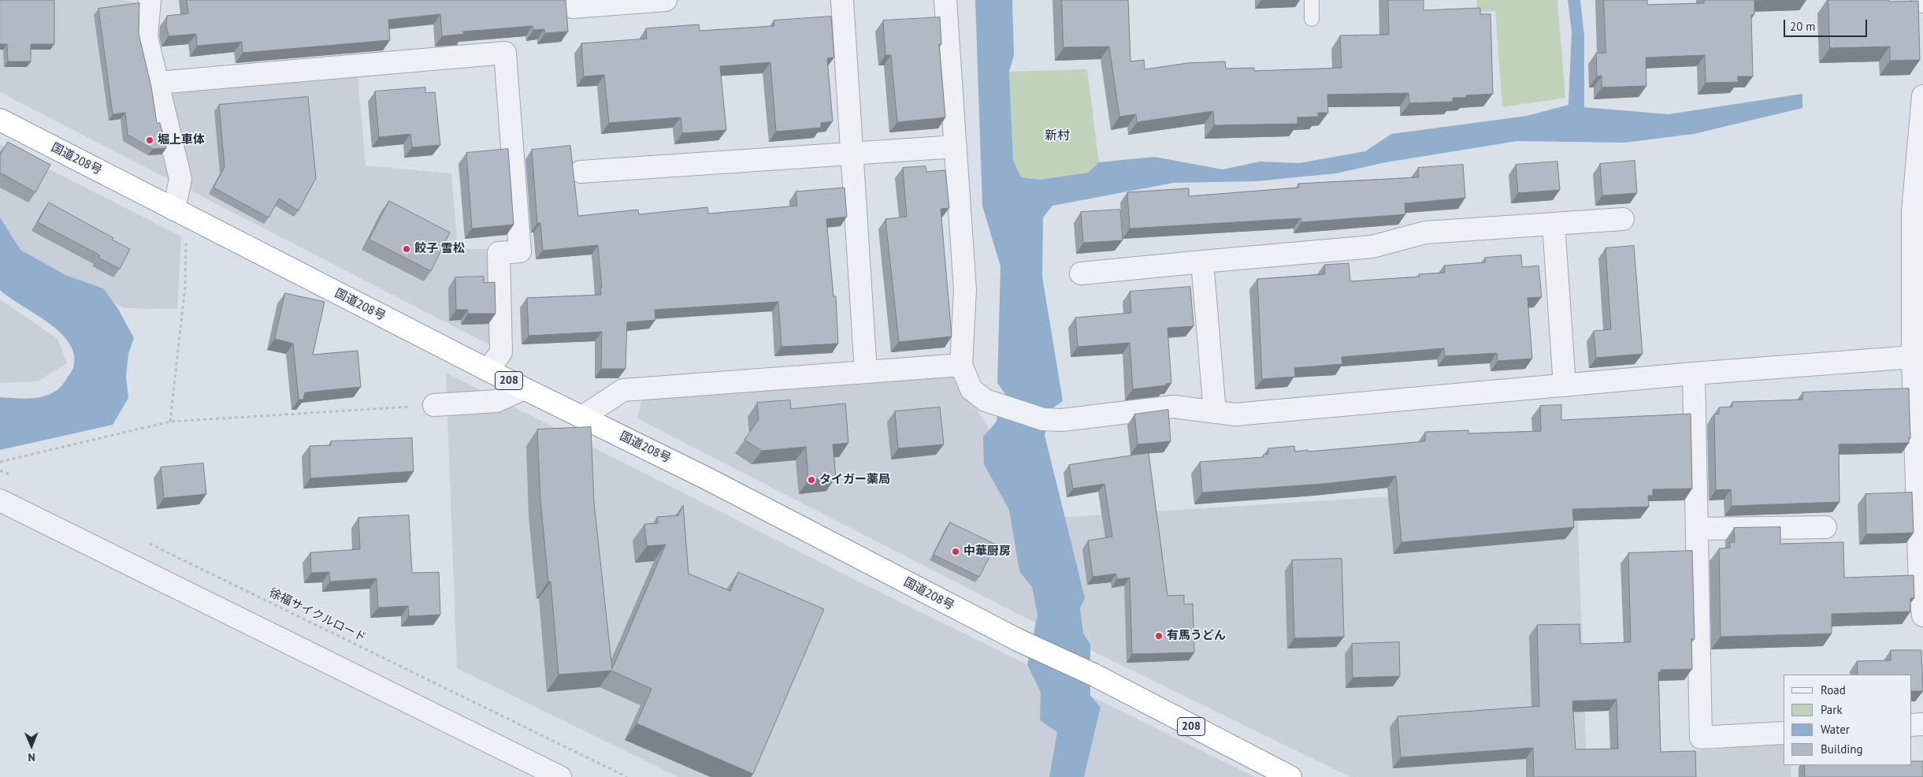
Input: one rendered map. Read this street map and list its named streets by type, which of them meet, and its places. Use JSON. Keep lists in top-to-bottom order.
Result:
{
  "streets": {
    "highway": ["国道208号", "208"],
    "path": ["徐福サイクルロード"]
  },
  "districts": ["新村"],
  "places": [
    "堀上車体",
    "餃子 雪松",
    "タイガー薬局",
    "中華厨房",
    "有馬うどん"
  ],
  "legend": [
    "Road",
    "Park",
    "Water",
    "Building"
  ],
  "scale_bar": "20 m",
  "north": "bottom"
}
